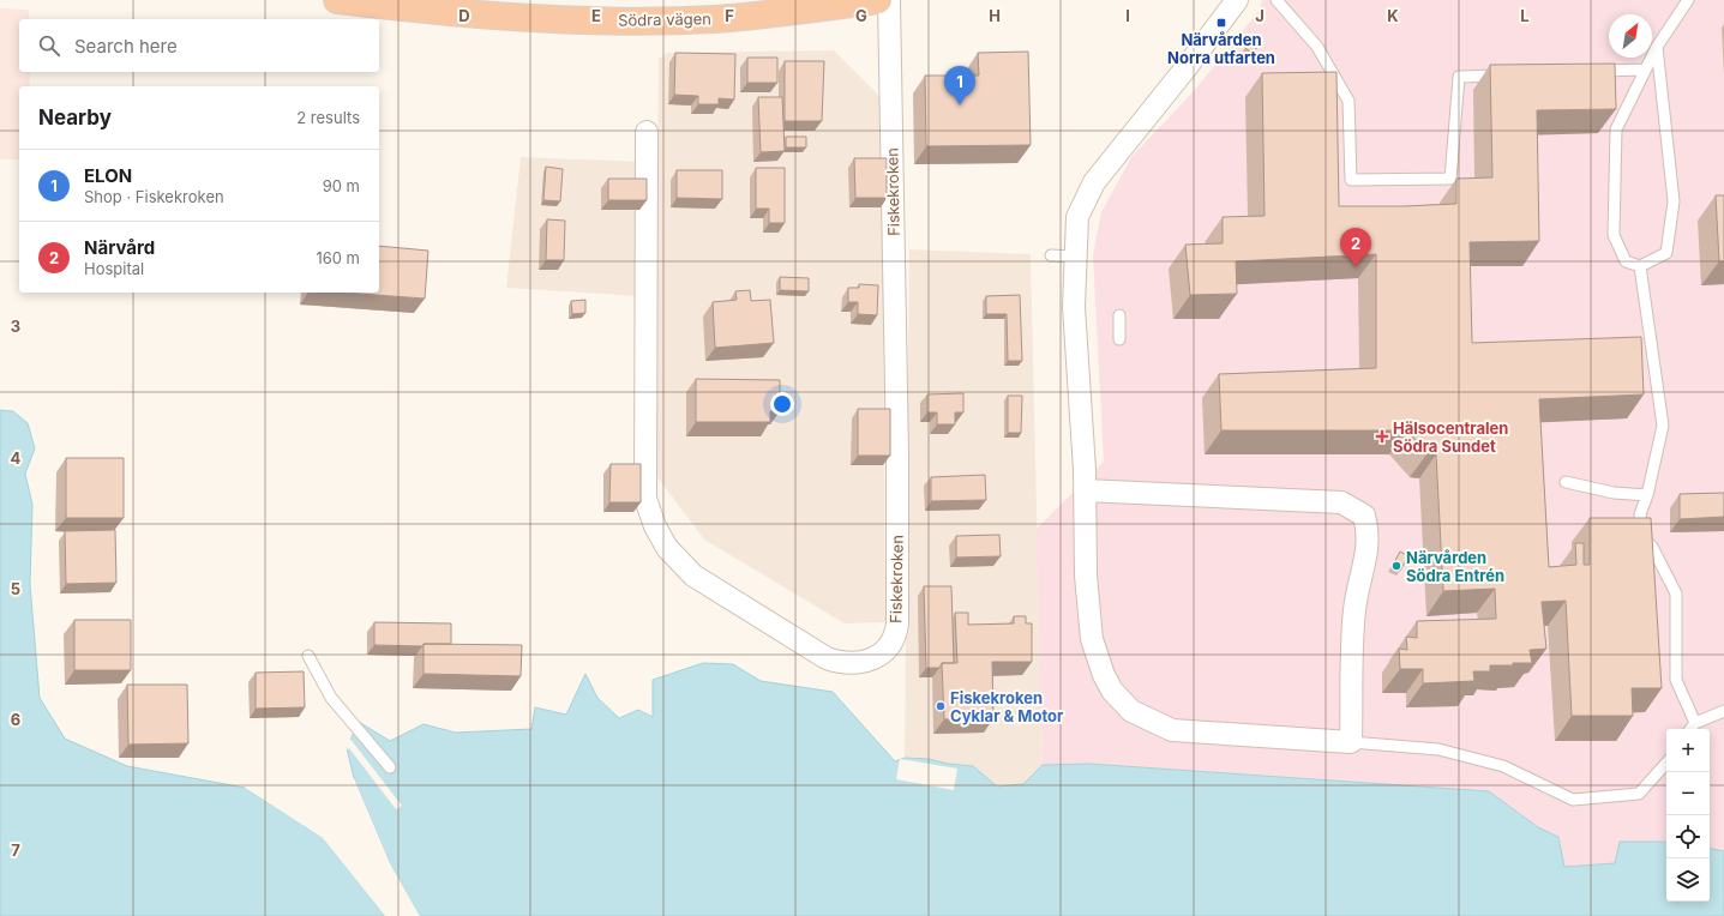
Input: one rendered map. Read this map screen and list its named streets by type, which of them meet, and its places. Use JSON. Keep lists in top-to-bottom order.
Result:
{
  "streets": {
    "highway": ["Södra vägen"],
    "street": ["Fiskekroken"]
  },
  "places": {
    "transit": ["Närvården Norra utfarten"],
    "health": ["Hälsocentralen Södra Sundet"],
    "other": ["Närvården Södra Entrén", "Fiskekroken Cyklar & Motor"]
  },
  "north": "top right",
  "page": {
    "search": "Search here",
    "pins": ["1", "2"],
    "heading": ["Nearby", "2 results"],
    "list": [
      {
        "mark": "1",
        "name": "ELON",
        "note": "Shop · Fiskekroken",
        "value": "90 m"
      },
      {
        "mark": "2",
        "name": "Närvård",
        "note": "Hospital",
        "value": "160 m"
      }
    ],
    "map_buttons": ["+", "−"]
  },
  "grid": {
    "columns": [
      "D",
      "E",
      "F",
      "G",
      "H",
      "I",
      "J",
      "K",
      "L"
    ],
    "rows": [
      "3",
      "4",
      "5",
      "6",
      "7"
    ]
  }
}
